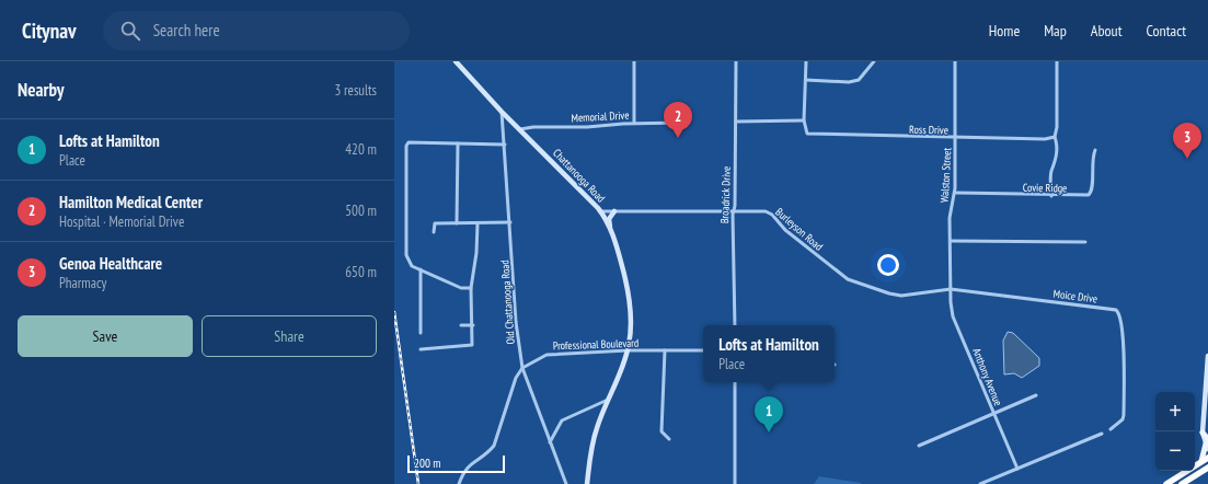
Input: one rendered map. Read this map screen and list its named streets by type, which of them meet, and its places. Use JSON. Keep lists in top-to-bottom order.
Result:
{
  "streets": {
    "main road": ["Chattanooga Road"],
    "street": [
      "Memorial Drive",
      "Ross Drive",
      "Walston Street",
      "Covie Ridge",
      "Broadrick Drive",
      "Burleyson Road",
      "Moice Drive",
      "Old Chattanooga Road",
      "Professional Boulevard",
      "Anthony Avenue"
    ]
  },
  "crossings": [
    ["Memorial Drive", "Chattanooga Road"],
    ["Ross Drive", "Walston Street"],
    ["Chattanooga Road", "Burleyson Road"],
    ["Chattanooga Road", "Old Chattanooga Road"],
    ["Chattanooga Road", "Professional Boulevard"],
    ["Walston Street", "Covie Ridge"],
    ["Walston Street", "Burleyson Road"],
    ["Walston Street", "Moice Drive"],
    ["Walston Street", "Anthony Avenue"],
    ["Broadrick Drive", "Burleyson Road"],
    ["Burleyson Road", "Moice Drive"],
    ["Burleyson Road", "Anthony Avenue"],
    ["Moice Drive", "Anthony Avenue"],
    ["Old Chattanooga Road", "Professional Boulevard"]
  ],
  "scale_bar": "200 m",
  "page": {
    "header": "Citynav",
    "search": "Search here",
    "nav": [
      "Home",
      "Map",
      "About",
      "Contact"
    ],
    "heading": ["Nearby", "3 results"],
    "pins": ["2", "3", "1"],
    "list": [
      {
        "mark": "1",
        "name": "Lofts at Hamilton",
        "note": "Place",
        "value": "420 m"
      },
      {
        "mark": "2",
        "name": "Hamilton Medical Center",
        "note": "Hospital · Memorial Drive",
        "value": "500 m"
      },
      {
        "mark": "3",
        "name": "Genoa Healthcare",
        "note": "Pharmacy",
        "value": "650 m"
      }
    ],
    "buttons": ["Save", "Share"],
    "popup": ["Lofts at Hamilton", "Place"],
    "map_buttons": ["+", "−"],
    "scale": "200 m"
  }
}
